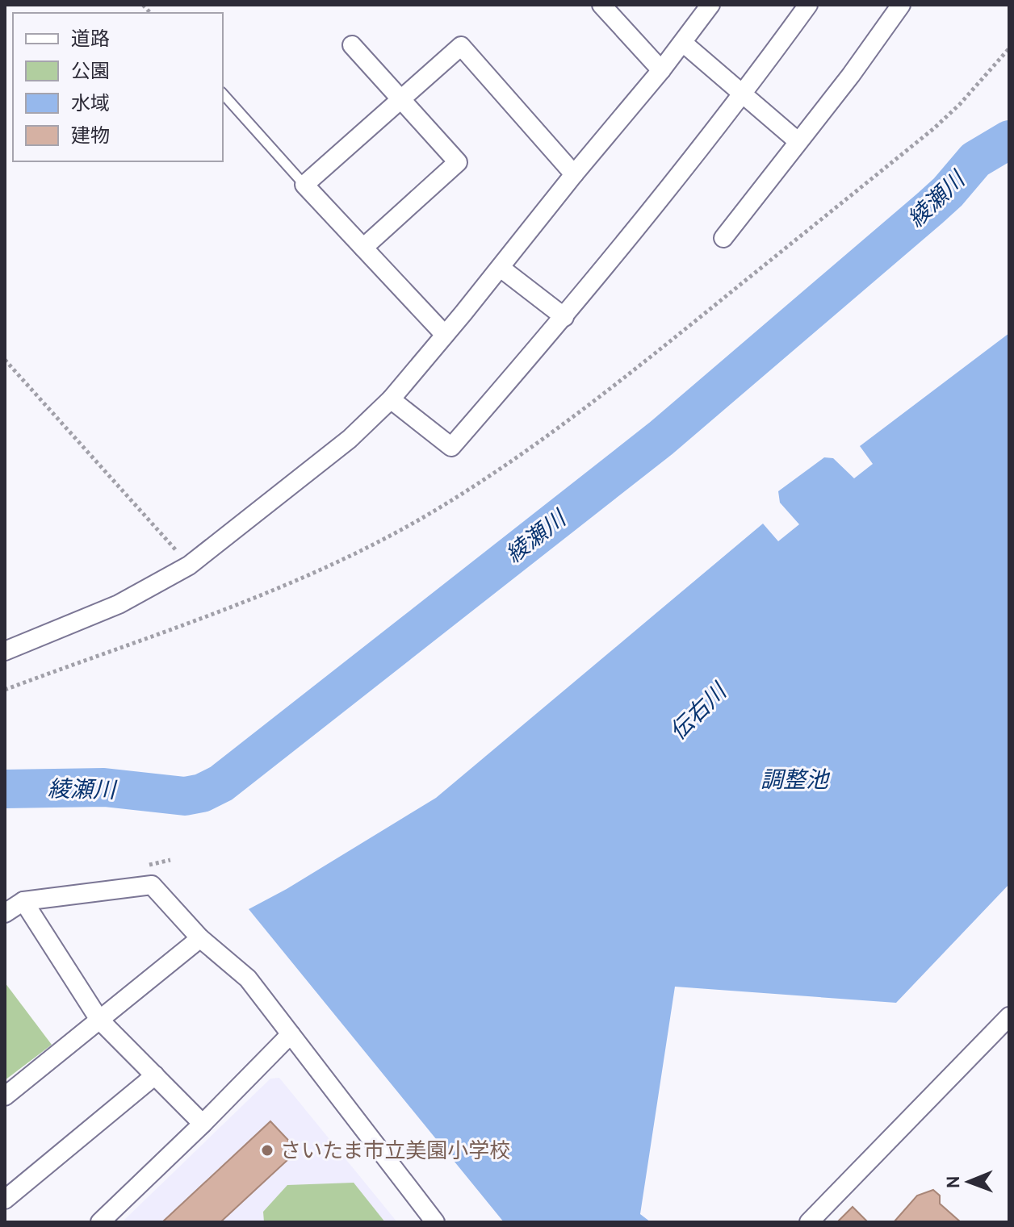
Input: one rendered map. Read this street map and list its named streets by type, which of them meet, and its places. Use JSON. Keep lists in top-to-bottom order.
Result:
{
  "water": ["綾瀬川", "伝右川", "調整池"],
  "places": ["さいたま市立美園小学校"],
  "legend": [
    "道路",
    "公園",
    "水域",
    "建物"
  ],
  "north": "left"
}
